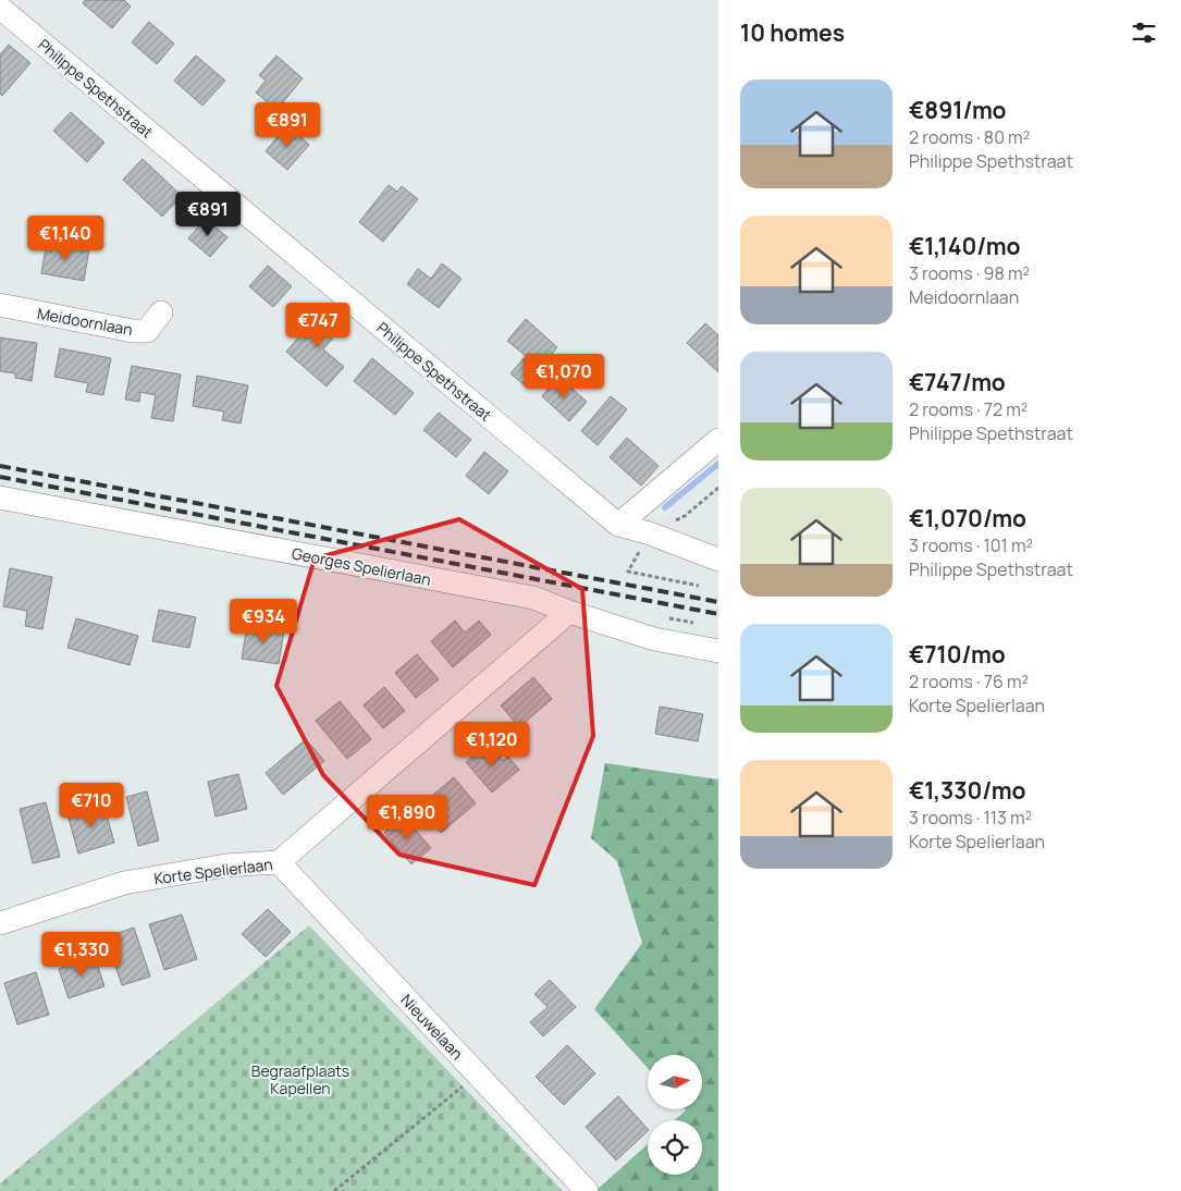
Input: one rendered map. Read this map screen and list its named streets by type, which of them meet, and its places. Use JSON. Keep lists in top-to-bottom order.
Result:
{
  "streets": {
    "street": [
      "Philippe Spethstraat",
      "Meidoornlaan",
      "Georges Spelierlaan",
      "Korte Spelierlaan",
      "Nieuwelaan"
    ]
  },
  "crossings": [
    ["Georges Spelierlaan", "Korte Spelierlaan"],
    ["Korte Spelierlaan", "Nieuwelaan"]
  ],
  "parks": ["Begraafplaats Kapellen"],
  "north": "right",
  "page": {
    "heading": "10 homes",
    "list": [
      {
        "name": "€891/mo",
        "note": "2 rooms · 80 m² · Philippe Spethstraat"
      },
      {
        "name": "€1,140/mo",
        "note": "3 rooms · 98 m² · Meidoornlaan"
      },
      {
        "name": "€747/mo",
        "note": "2 rooms · 72 m² · Philippe Spethstraat"
      },
      {
        "name": "€1,070/mo",
        "note": "3 rooms · 101 m² · Philippe Spethstraat"
      },
      {
        "name": "€710/mo",
        "note": "2 rooms · 76 m² · Korte Spelierlaan"
      },
      {
        "name": "€1,330/mo",
        "note": "3 rooms · 113 m² · Korte Spelierlaan"
      }
    ],
    "price": [
      "€891",
      "€891",
      "€1,140",
      "€747",
      "€1,070",
      "€934",
      "€1,120",
      "€710",
      "€1,890",
      "€1,330"
    ]
  }
}
